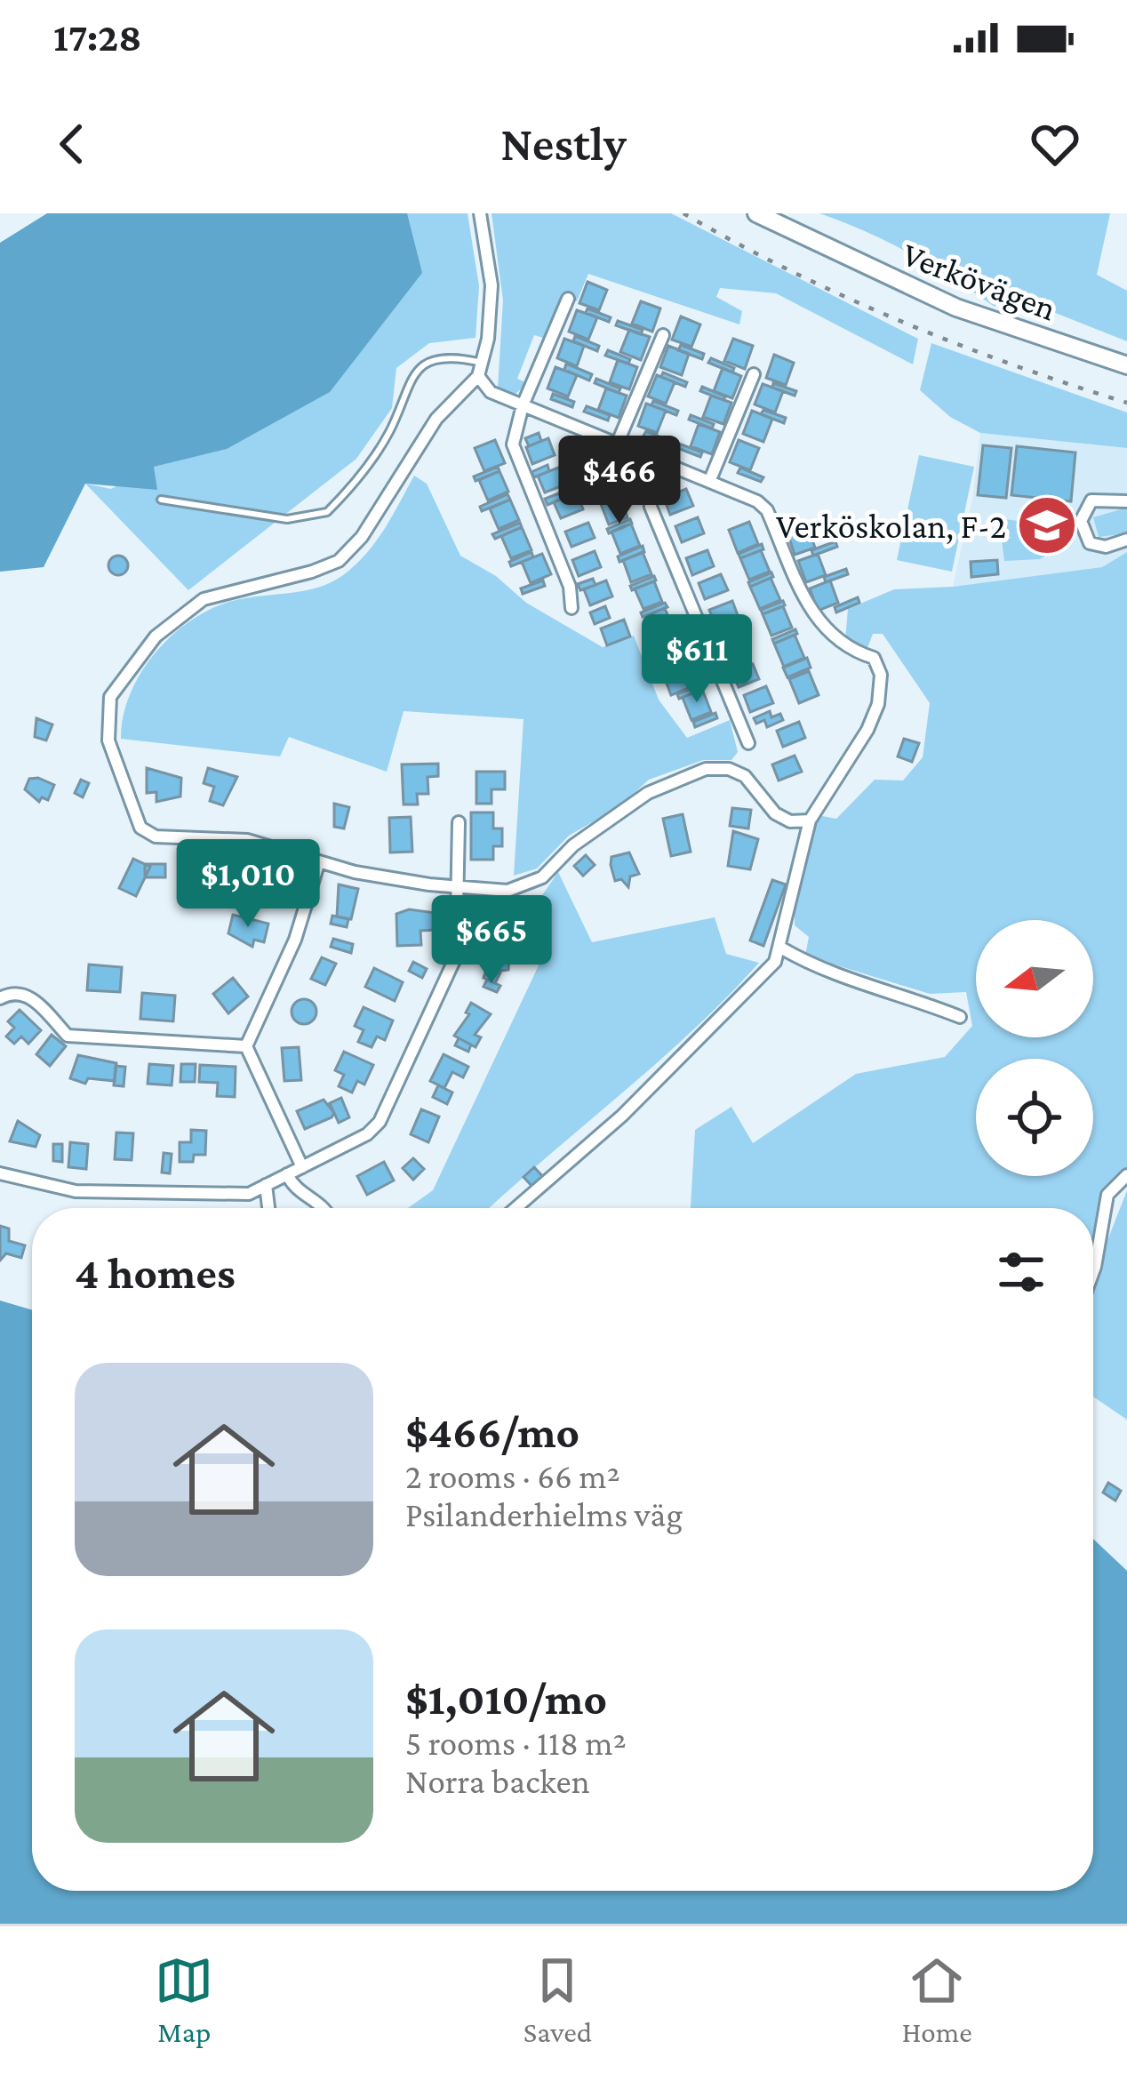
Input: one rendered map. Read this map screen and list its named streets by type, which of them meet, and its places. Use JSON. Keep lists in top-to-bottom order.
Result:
{
  "streets": {
    "main road": ["Verkövägen"]
  },
  "places": {
    "school or university": ["Verköskolan, F-2"]
  },
  "north": "left",
  "page": {
    "status": "17:28",
    "header": "Nestly",
    "price": [
      "$466",
      "$611",
      "$1,010",
      "$665"
    ],
    "heading": "4 homes",
    "list": [
      {
        "name": "$466/mo",
        "note": "2 rooms · 66 m² · Psilanderhielms väg"
      },
      {
        "name": "$1,010/mo",
        "note": "5 rooms · 118 m² · Norra backen"
      }
    ],
    "tabs": ["Map", "Saved", "Home"]
  }
}
